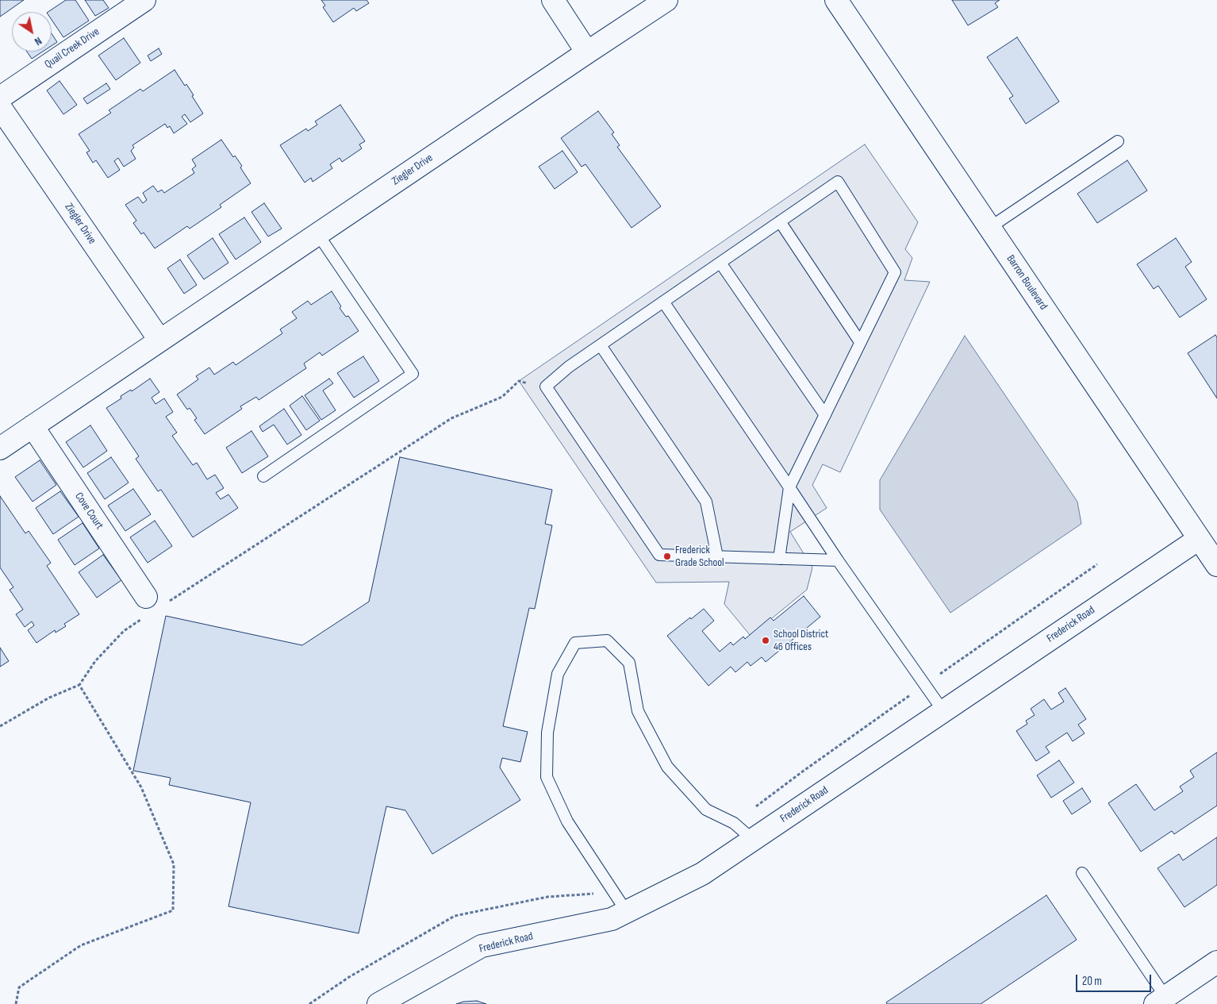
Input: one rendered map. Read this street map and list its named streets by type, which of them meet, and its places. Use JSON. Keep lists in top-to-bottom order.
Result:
{
  "streets": {
    "street": [
      "Quail Creek Drive",
      "Ziegler Drive",
      "Barron Boulevard",
      "Cove Court",
      "Frederick Road"
    ]
  },
  "crossings": [
    ["Ziegler Drive", "Cove Court"],
    ["Barron Boulevard", "Frederick Road"]
  ],
  "places": ["Frederick Grade School", "School District 46 Offices"],
  "scale_bar": "20 m",
  "north": "bottom right"
}
